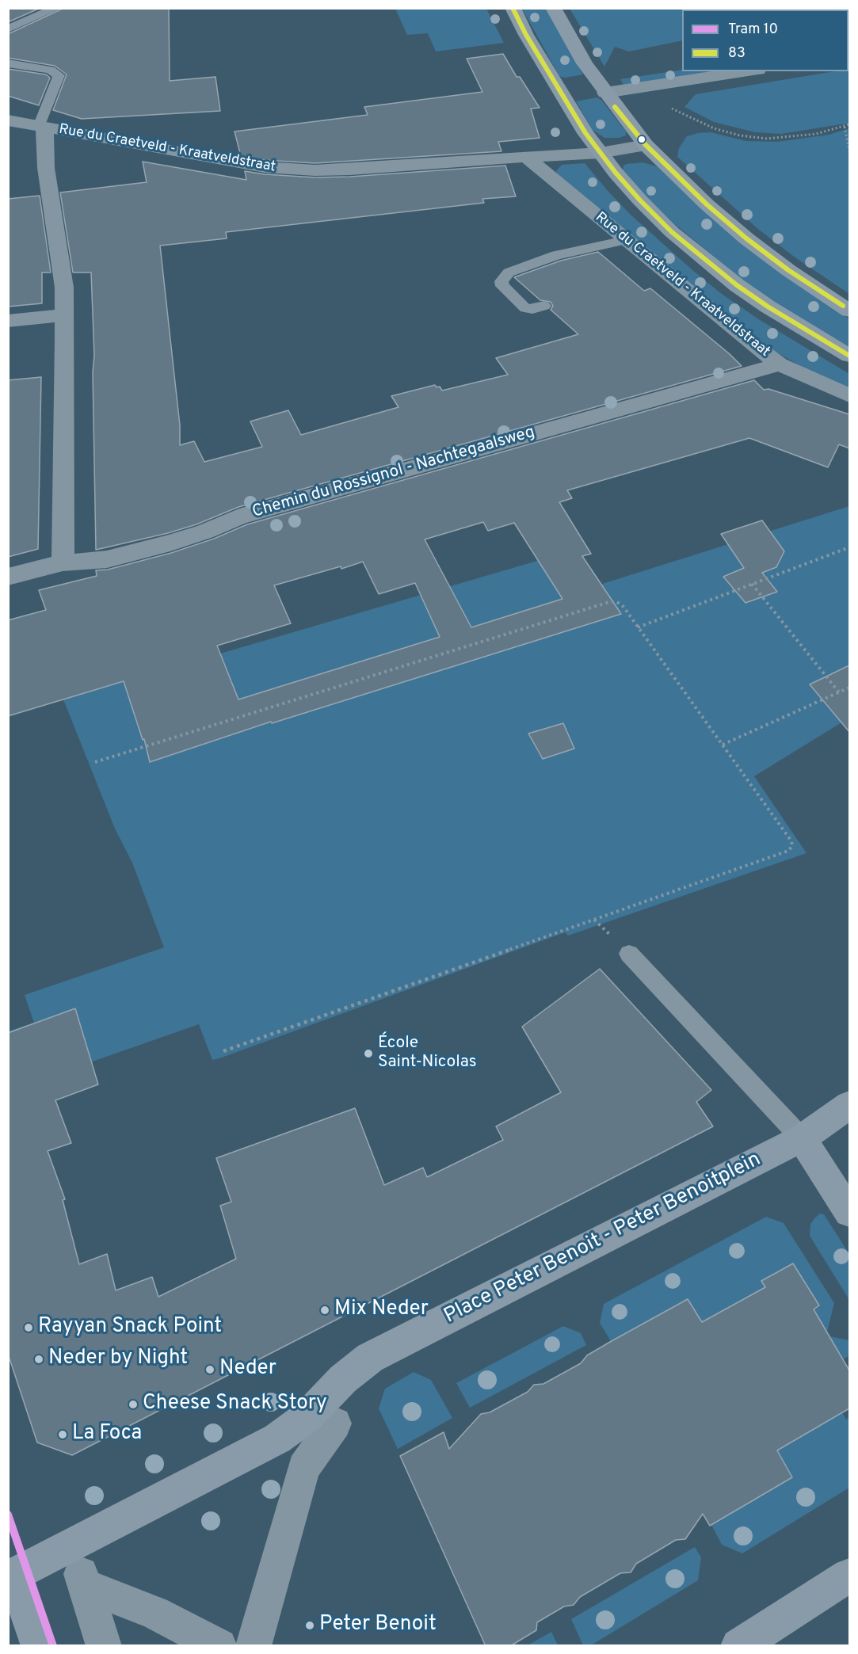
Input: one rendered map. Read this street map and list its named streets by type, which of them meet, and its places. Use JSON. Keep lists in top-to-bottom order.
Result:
{
  "streets": {
    "street": ["Rue du Craetveld - Kraatveldstraat", "Chemin du Rossignol - Nachtegaalsweg", "Place Peter Benoit - Peter Benoitplein"]
  },
  "crossings": [
    ["Rue du Craetveld - Kraatveldstraat", "Chemin du Rossignol - Nachtegaalsweg"]
  ],
  "places": [
    "École Saint-Nicolas",
    "Mix Neder",
    "Rayyan Snack Point",
    "Neder by Night",
    "Neder",
    "Cheese Snack Story",
    "La Foca",
    "Peter Benoit"
  ],
  "lines": ["transit line 83", "tram line 10"],
  "legend": ["Tram 10", "83"]
}
